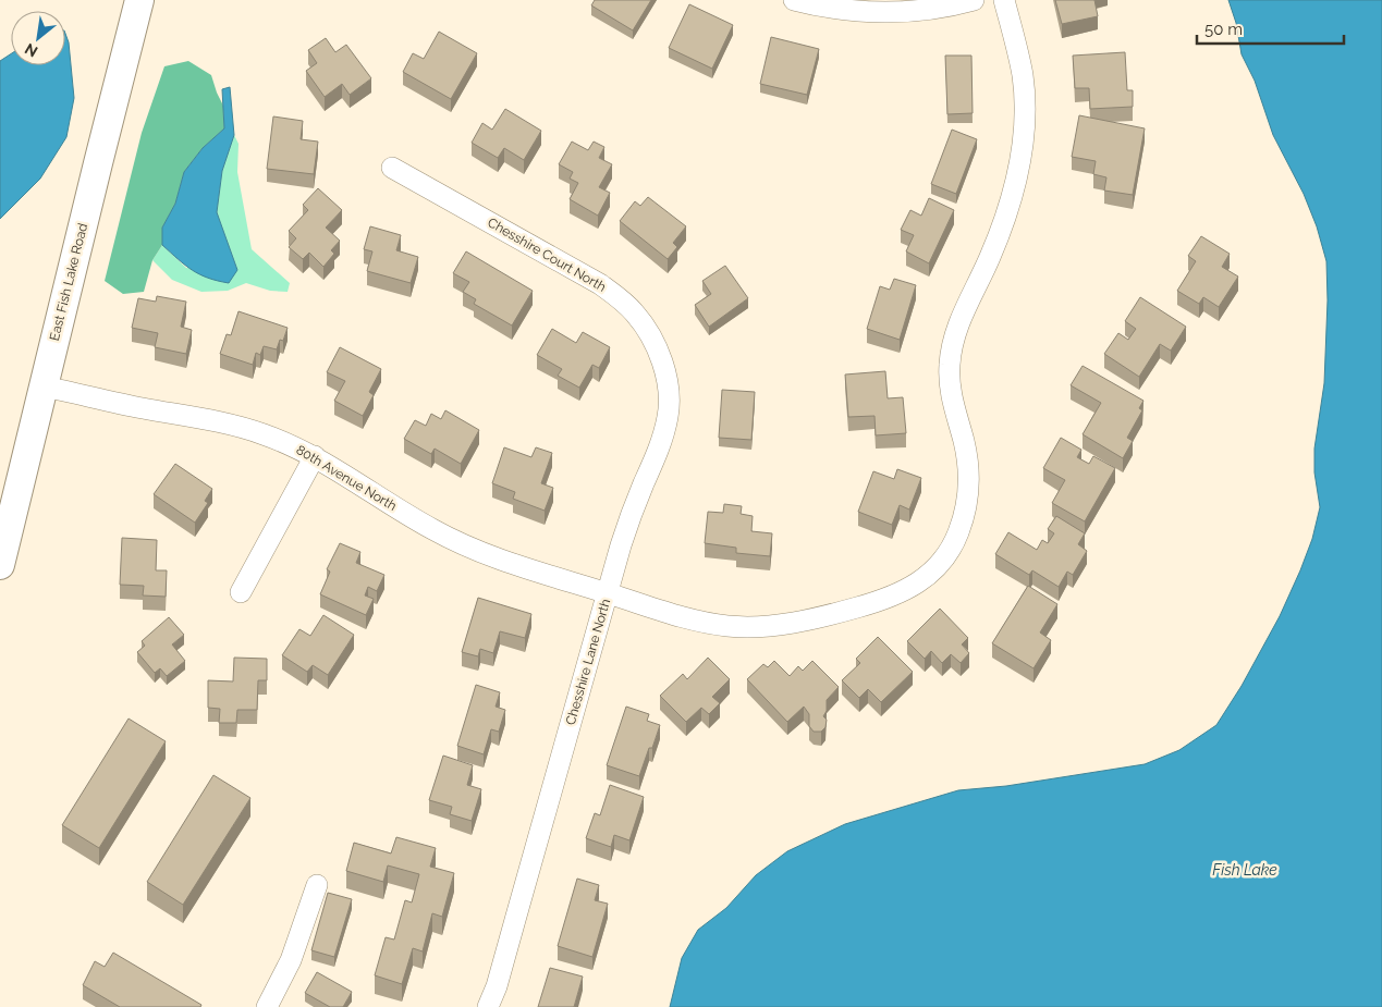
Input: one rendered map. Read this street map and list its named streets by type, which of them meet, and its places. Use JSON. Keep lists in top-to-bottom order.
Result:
{
  "streets": {
    "street": [
      "Chesshire Court North",
      "East Fish Lake Road",
      "80th Avenue North",
      "Chesshire Lane North"
    ]
  },
  "crossings": [
    ["Chesshire Court North", "80th Avenue North"],
    ["Chesshire Court North", "Chesshire Lane North"],
    ["East Fish Lake Road", "80th Avenue North"],
    ["80th Avenue North", "Chesshire Lane North"]
  ],
  "water": ["Fish Lake"],
  "scale_bar": "50 m",
  "north": "bottom left"
}
